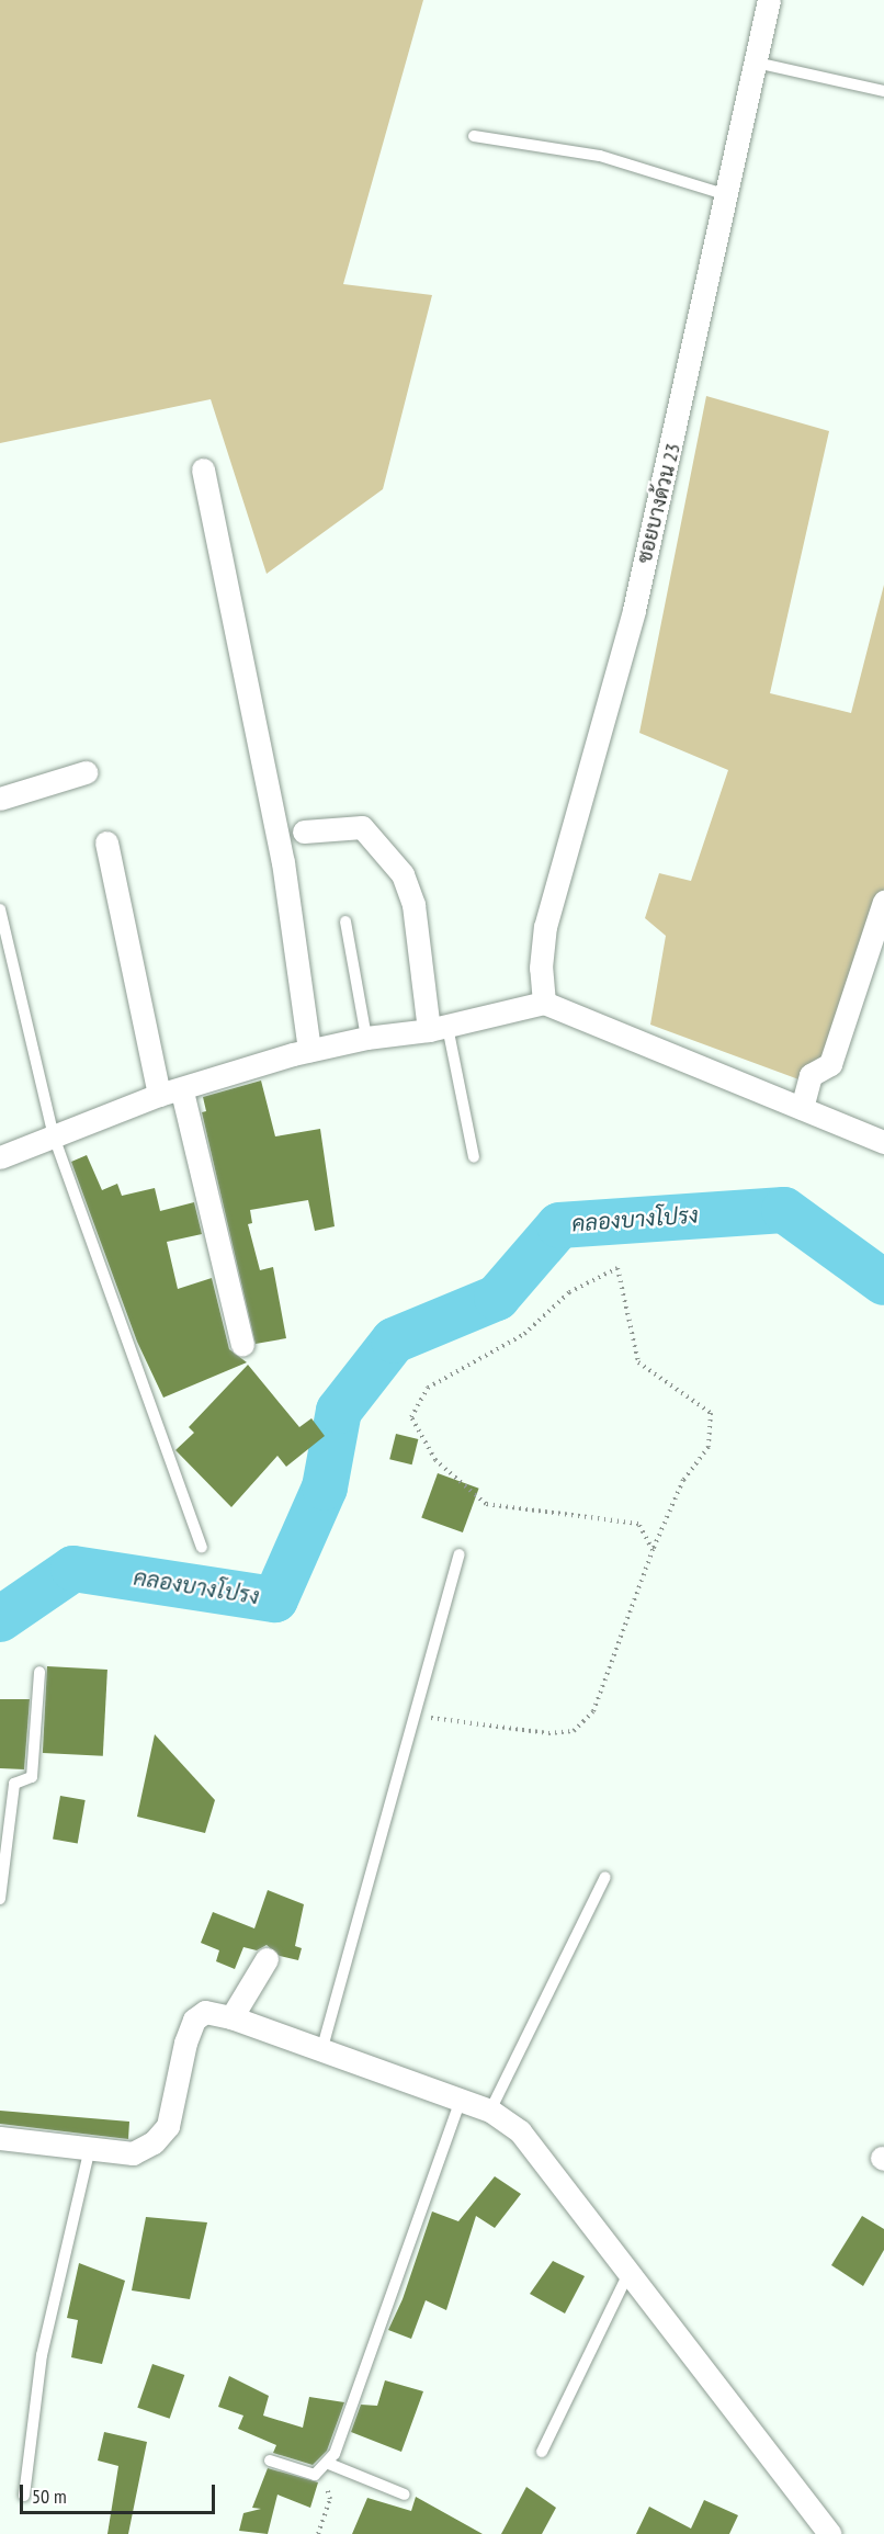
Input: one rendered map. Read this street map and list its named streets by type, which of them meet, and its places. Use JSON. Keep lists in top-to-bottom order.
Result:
{
  "streets": {
    "street": ["ซอยบางด้วน 23"]
  },
  "water": ["คลองบางโปรง"],
  "scale_bar": "50 m"
}
